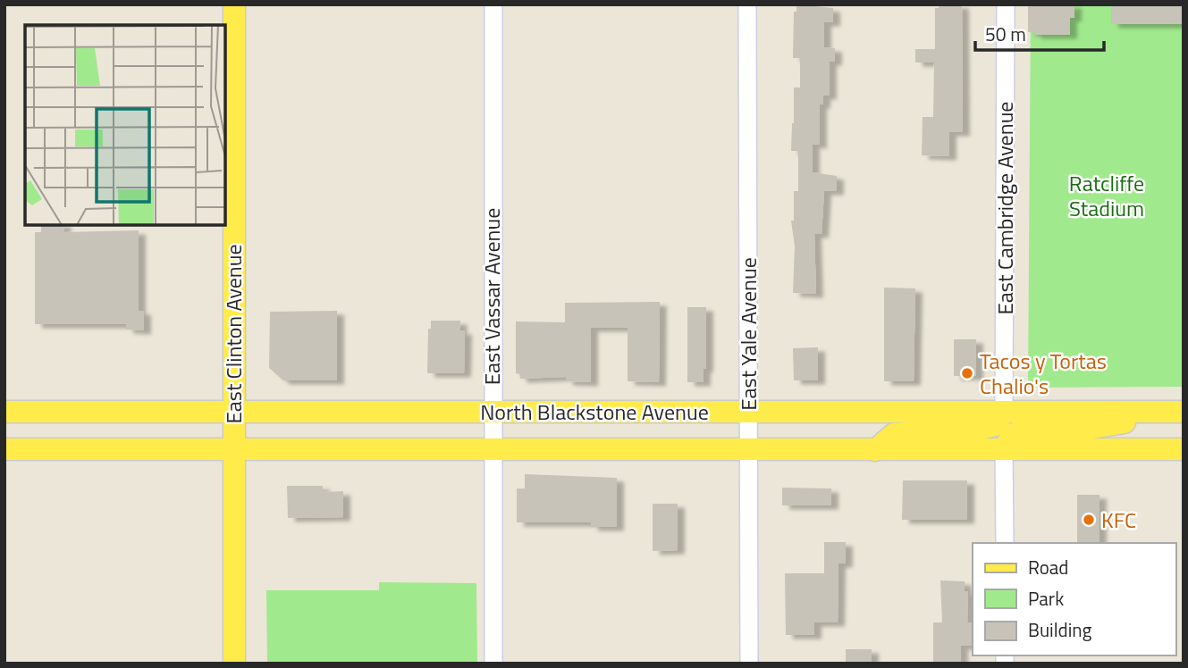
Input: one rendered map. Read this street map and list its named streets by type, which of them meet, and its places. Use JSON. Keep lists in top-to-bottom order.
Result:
{
  "streets": {
    "main road": ["East Clinton Avenue", "North Blackstone Avenue"],
    "street": ["East Cambridge Avenue", "East Vassar Avenue", "East Yale Avenue"]
  },
  "crossings": [
    ["East Cambridge Avenue", "North Blackstone Avenue"],
    ["East Vassar Avenue", "North Blackstone Avenue"],
    ["East Clinton Avenue", "North Blackstone Avenue"],
    ["East Yale Avenue", "North Blackstone Avenue"]
  ],
  "parks": ["Ratcliffe Stadium"],
  "places": ["Tacos y Tortas Chalio's", "KFC"],
  "legend": ["Road", "Park", "Building"],
  "scale_bar": "50 m"
}
